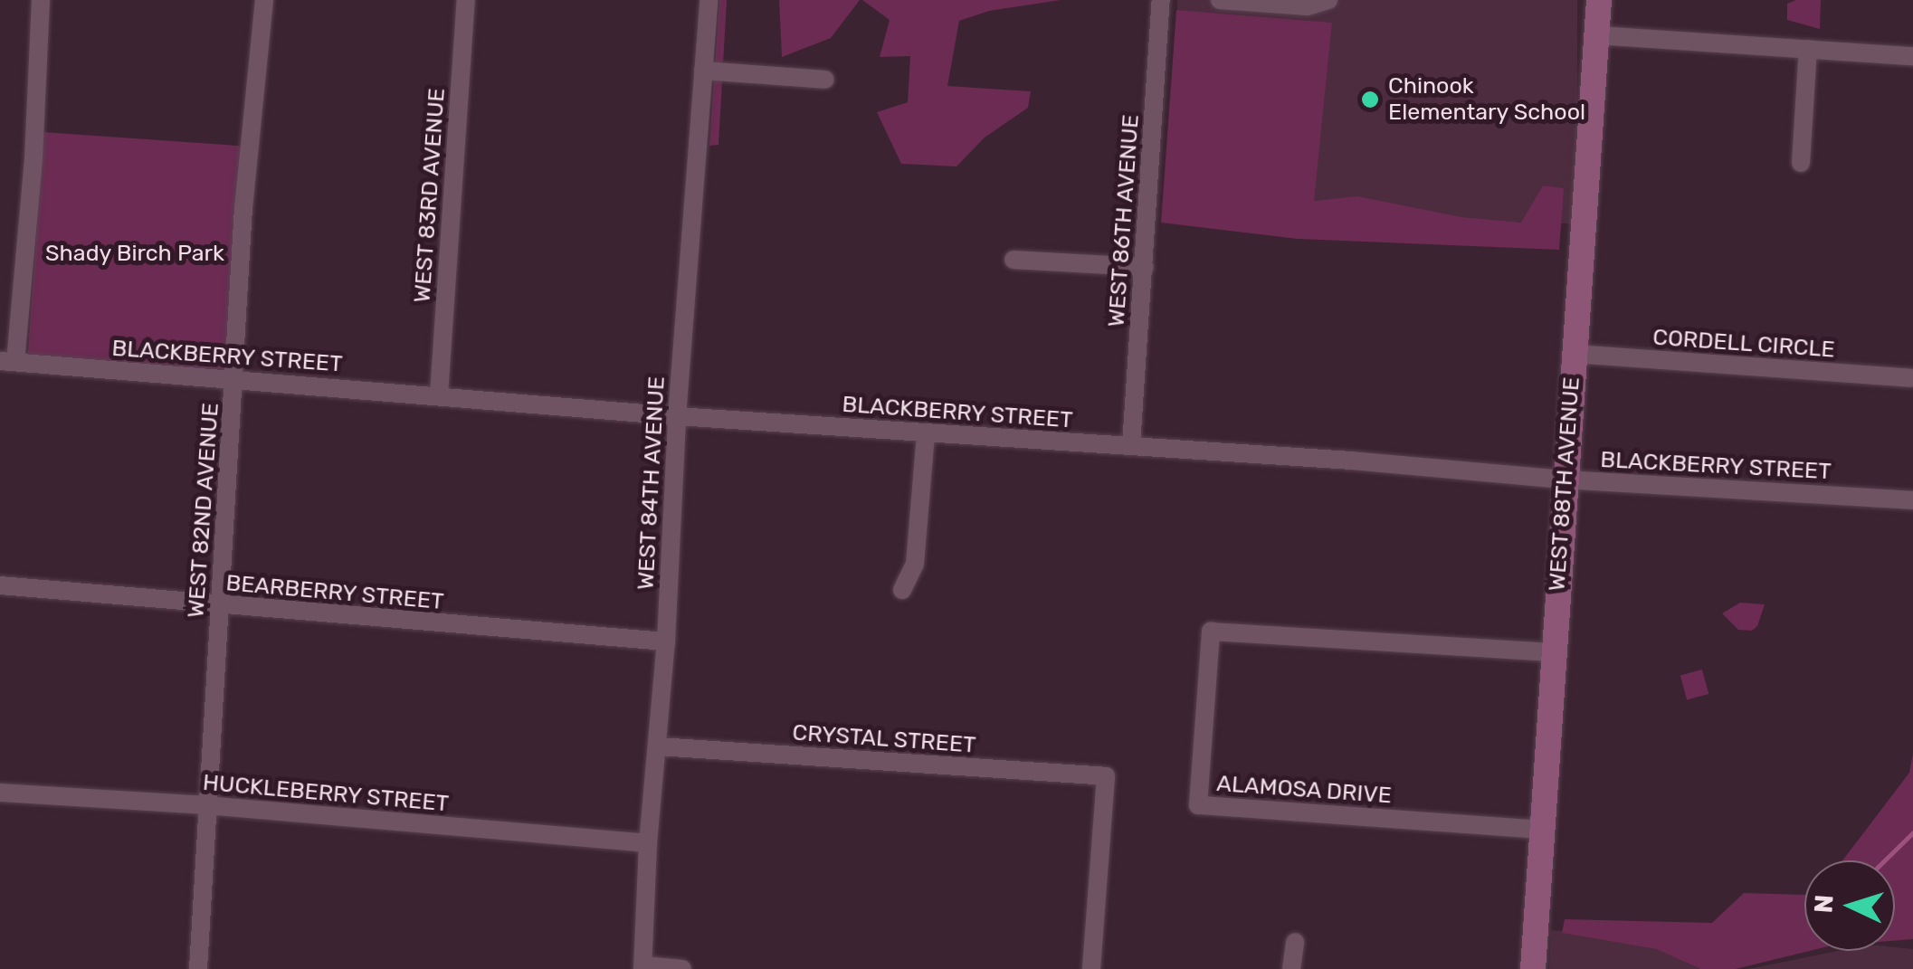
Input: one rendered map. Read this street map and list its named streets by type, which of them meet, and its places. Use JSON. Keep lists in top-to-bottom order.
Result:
{
  "streets": {
    "street": [
      "WEST 83RD AVENUE",
      "WEST 86TH AVENUE",
      "CORDELL CIRCLE",
      "BLACKBERRY STREET",
      "WEST 84TH AVENUE",
      "WEST 88TH AVENUE",
      "WEST 82ND AVENUE",
      "BEARBERRY STREET",
      "CRYSTAL STREET",
      "ALAMOSA DRIVE",
      "HUCKLEBERRY STREET"
    ]
  },
  "crossings": [
    ["WEST 83RD AVENUE", "BLACKBERRY STREET"],
    ["WEST 86TH AVENUE", "BLACKBERRY STREET"],
    ["CORDELL CIRCLE", "WEST 88TH AVENUE"],
    ["BLACKBERRY STREET", "WEST 84TH AVENUE"],
    ["BLACKBERRY STREET", "WEST 88TH AVENUE"],
    ["BLACKBERRY STREET", "WEST 82ND AVENUE"],
    ["WEST 84TH AVENUE", "BEARBERRY STREET"],
    ["WEST 84TH AVENUE", "CRYSTAL STREET"],
    ["WEST 84TH AVENUE", "HUCKLEBERRY STREET"],
    ["WEST 88TH AVENUE", "ALAMOSA DRIVE"],
    ["WEST 82ND AVENUE", "BEARBERRY STREET"],
    ["WEST 82ND AVENUE", "HUCKLEBERRY STREET"]
  ],
  "parks": ["Shady Birch Park"],
  "places": ["Chinook Elementary School"],
  "north": "left"
}
